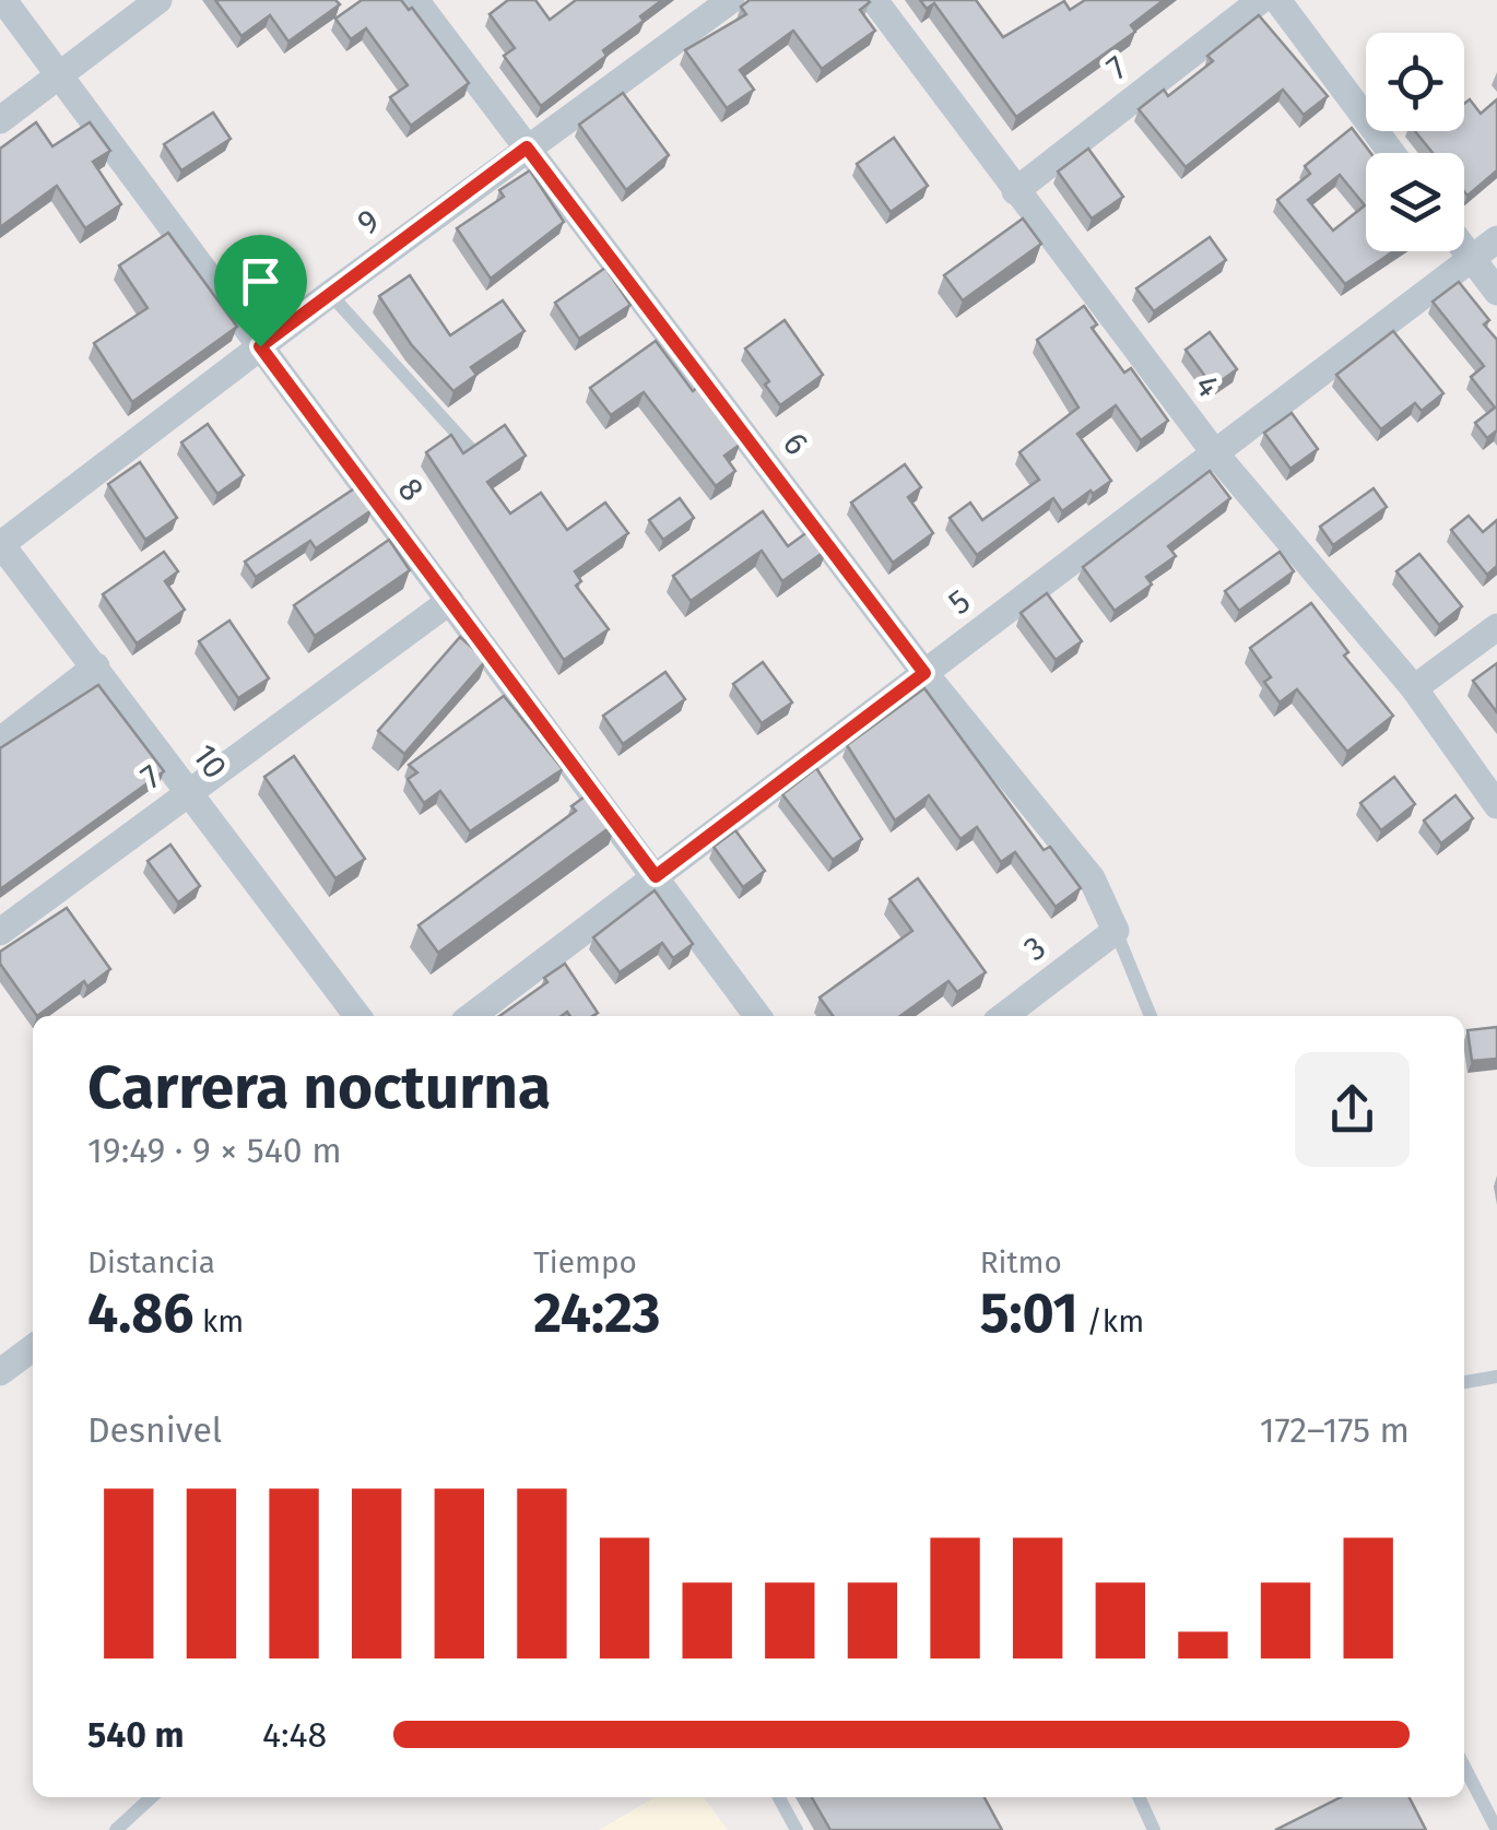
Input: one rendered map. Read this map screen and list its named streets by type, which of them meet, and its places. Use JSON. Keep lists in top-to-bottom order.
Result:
{
  "streets": {
    "street": [
      "7",
      "9",
      "4",
      "6",
      "8",
      "5",
      "10",
      "3"
    ]
  },
  "crossings": [
    ["7", "4"],
    ["7", "8"],
    ["7", "10"],
    ["9", "6"],
    ["9", "8"],
    ["9", "10"],
    ["4", "5"],
    ["6", "5"],
    ["6", "3"],
    ["8", "5"]
  ],
  "page": {
    "heading": ["Carrera nocturna", "19:49 · 9 × 540 m"],
    "stats": [
      ["Distancia", "4.86 km"],
      ["Tiempo", "24:23"],
      ["Ritmo", "5:01 /km"]
    ],
    "chart": ["Desnivel", "172–175 m"],
    "list": [
      {
        "name": "540 m",
        "note": "4:48"
      }
    ]
  }
}
